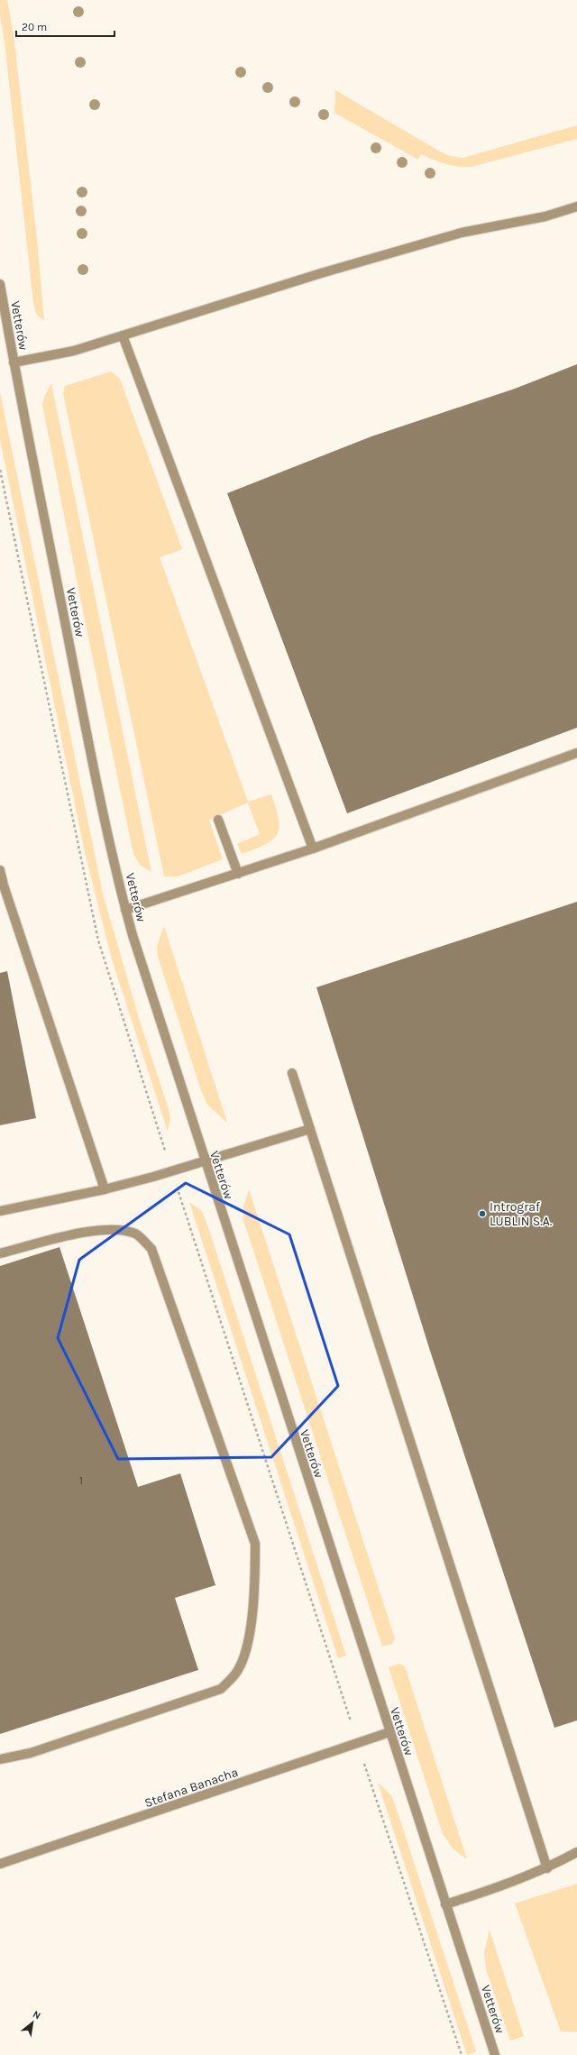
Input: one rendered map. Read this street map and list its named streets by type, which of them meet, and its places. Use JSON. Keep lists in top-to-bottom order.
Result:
{
  "streets": {
    "street": ["Vetterów", "Stefana Banacha"]
  },
  "crossings": [
    ["Vetterów", "Stefana Banacha"]
  ],
  "places": ["Intrograf LUBLIN S.A."],
  "house_numbers": ["1"],
  "scale_bar": "20 m",
  "north": "top right"
}
